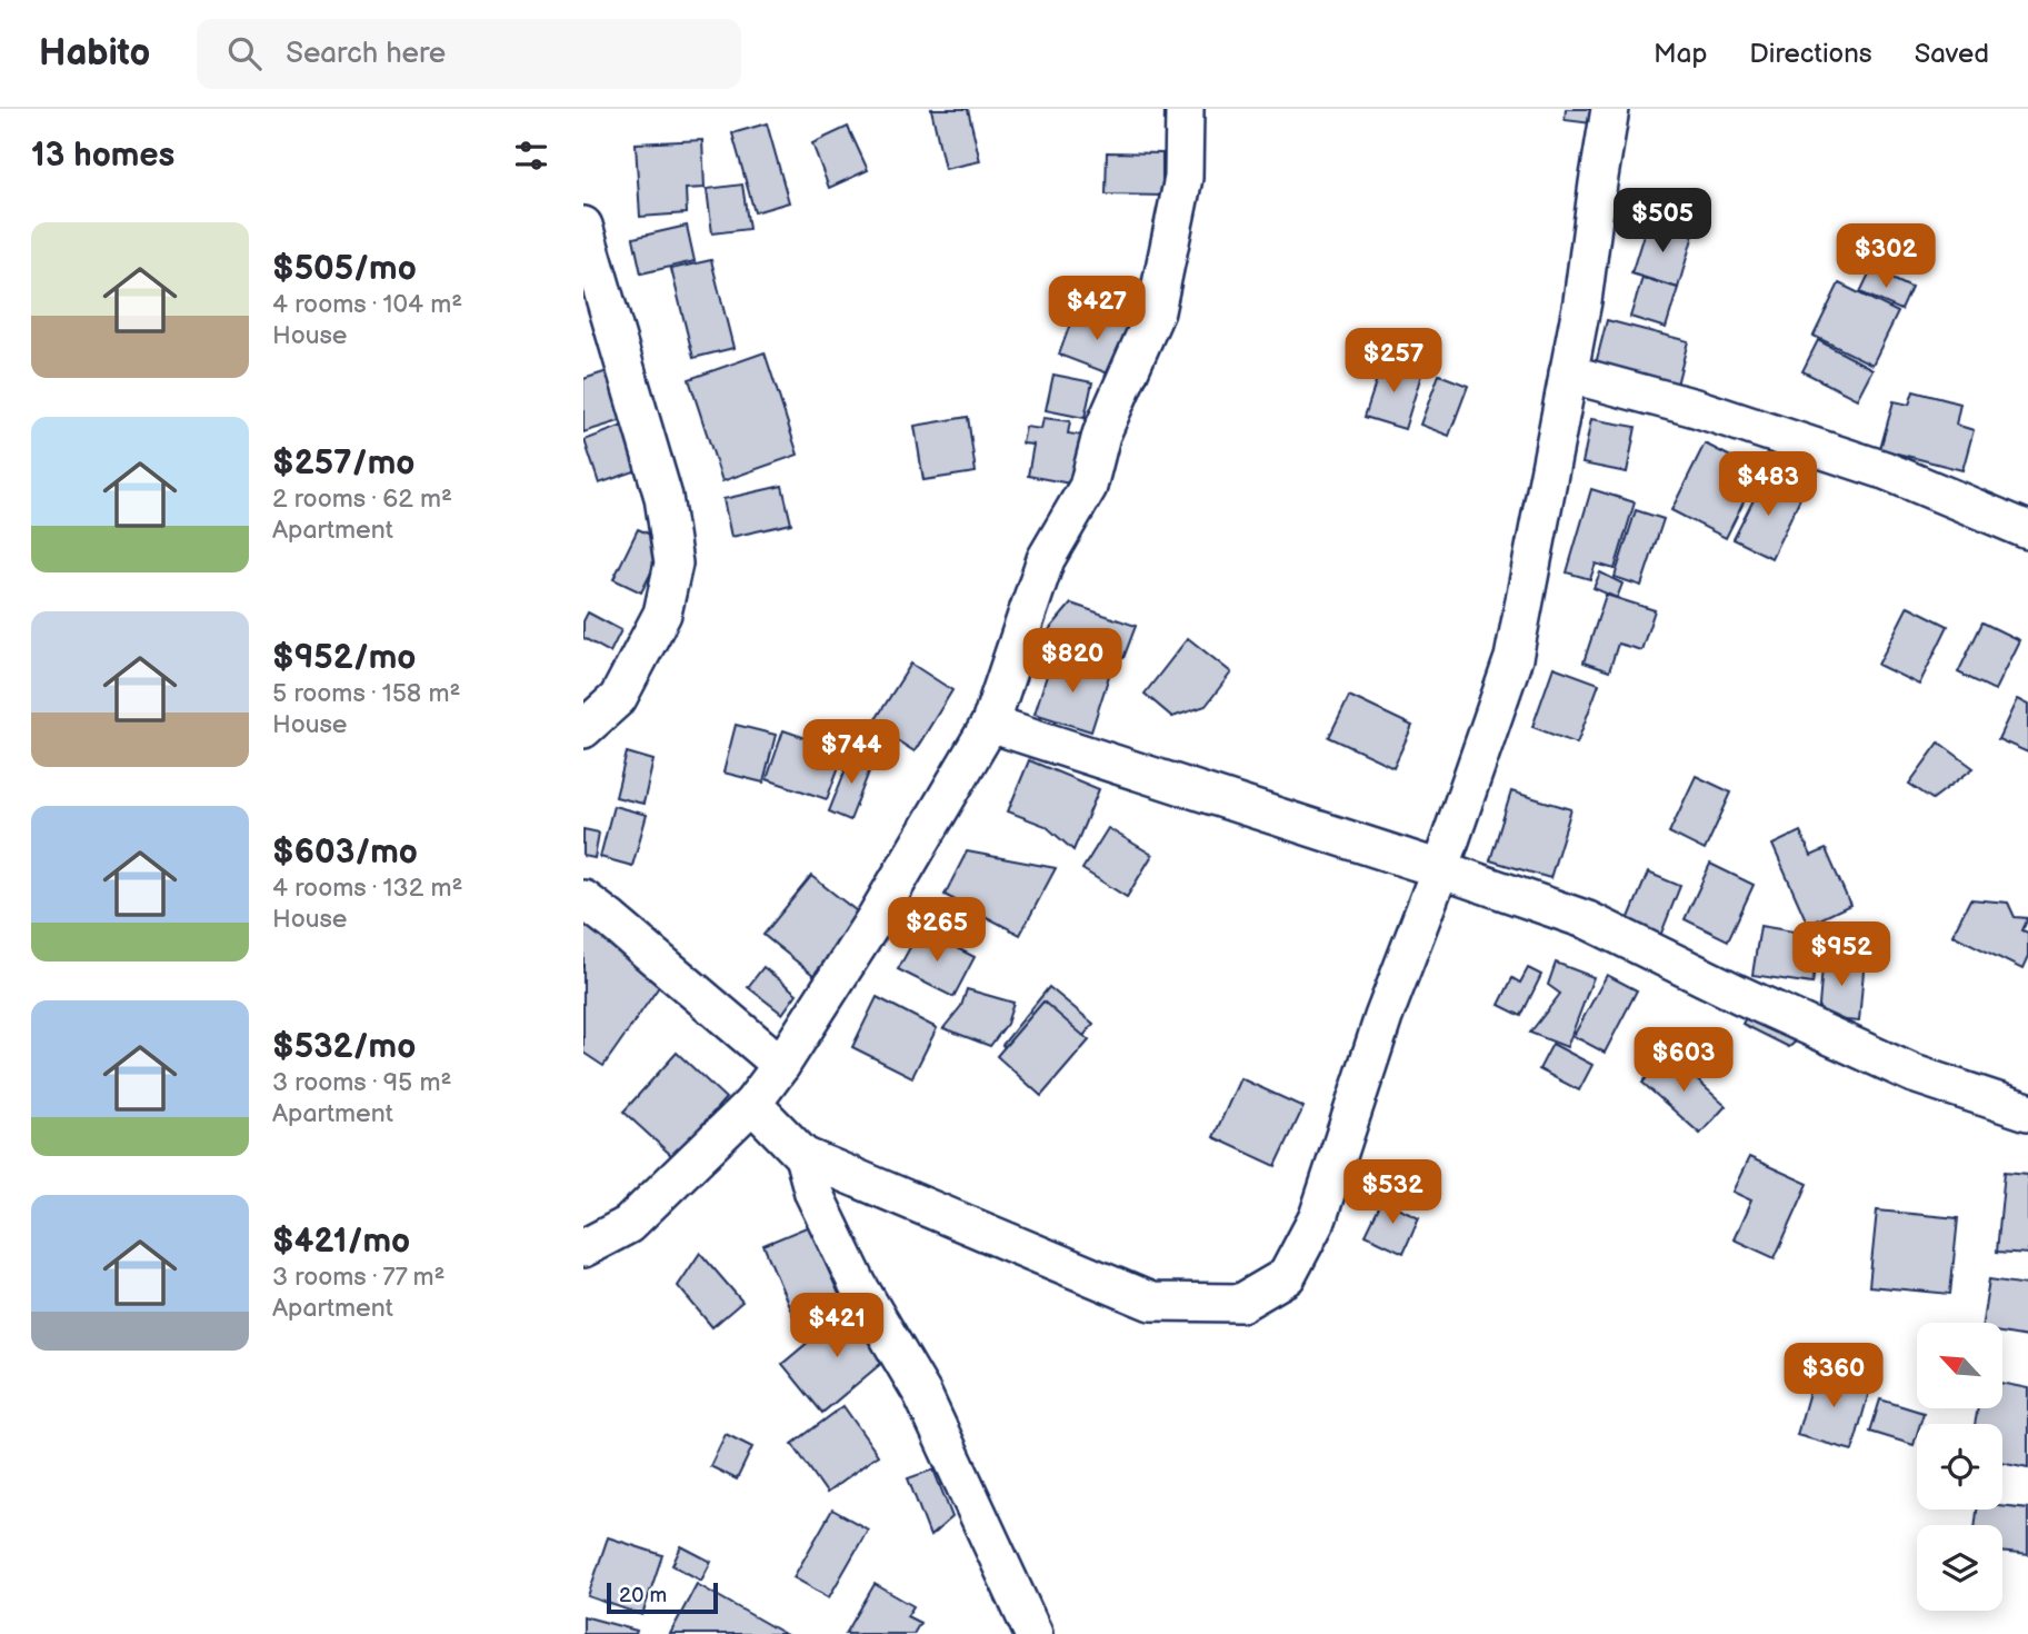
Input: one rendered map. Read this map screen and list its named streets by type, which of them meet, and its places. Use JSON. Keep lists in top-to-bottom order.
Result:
{
  "scale_bar": "20 m",
  "north": "top left",
  "page": {
    "header": "Habito",
    "search": "Search here",
    "nav": ["Map", "Directions", "Saved"],
    "heading": "13 homes",
    "price": [
      "$505",
      "$302",
      "$427",
      "$257",
      "$483",
      "$820",
      "$744",
      "$265",
      "$952",
      "$603",
      "$532",
      "$421",
      "$360"
    ],
    "list": [
      {
        "name": "$505/mo",
        "note": "4 rooms · 104 m² · House"
      },
      {
        "name": "$257/mo",
        "note": "2 rooms · 62 m² · Apartment"
      },
      {
        "name": "$952/mo",
        "note": "5 rooms · 158 m² · House"
      },
      {
        "name": "$603/mo",
        "note": "4 rooms · 132 m² · House"
      },
      {
        "name": "$532/mo",
        "note": "3 rooms · 95 m² · Apartment"
      },
      {
        "name": "$421/mo",
        "note": "3 rooms · 77 m² · Apartment"
      }
    ],
    "scale": "20 m"
  }
}
